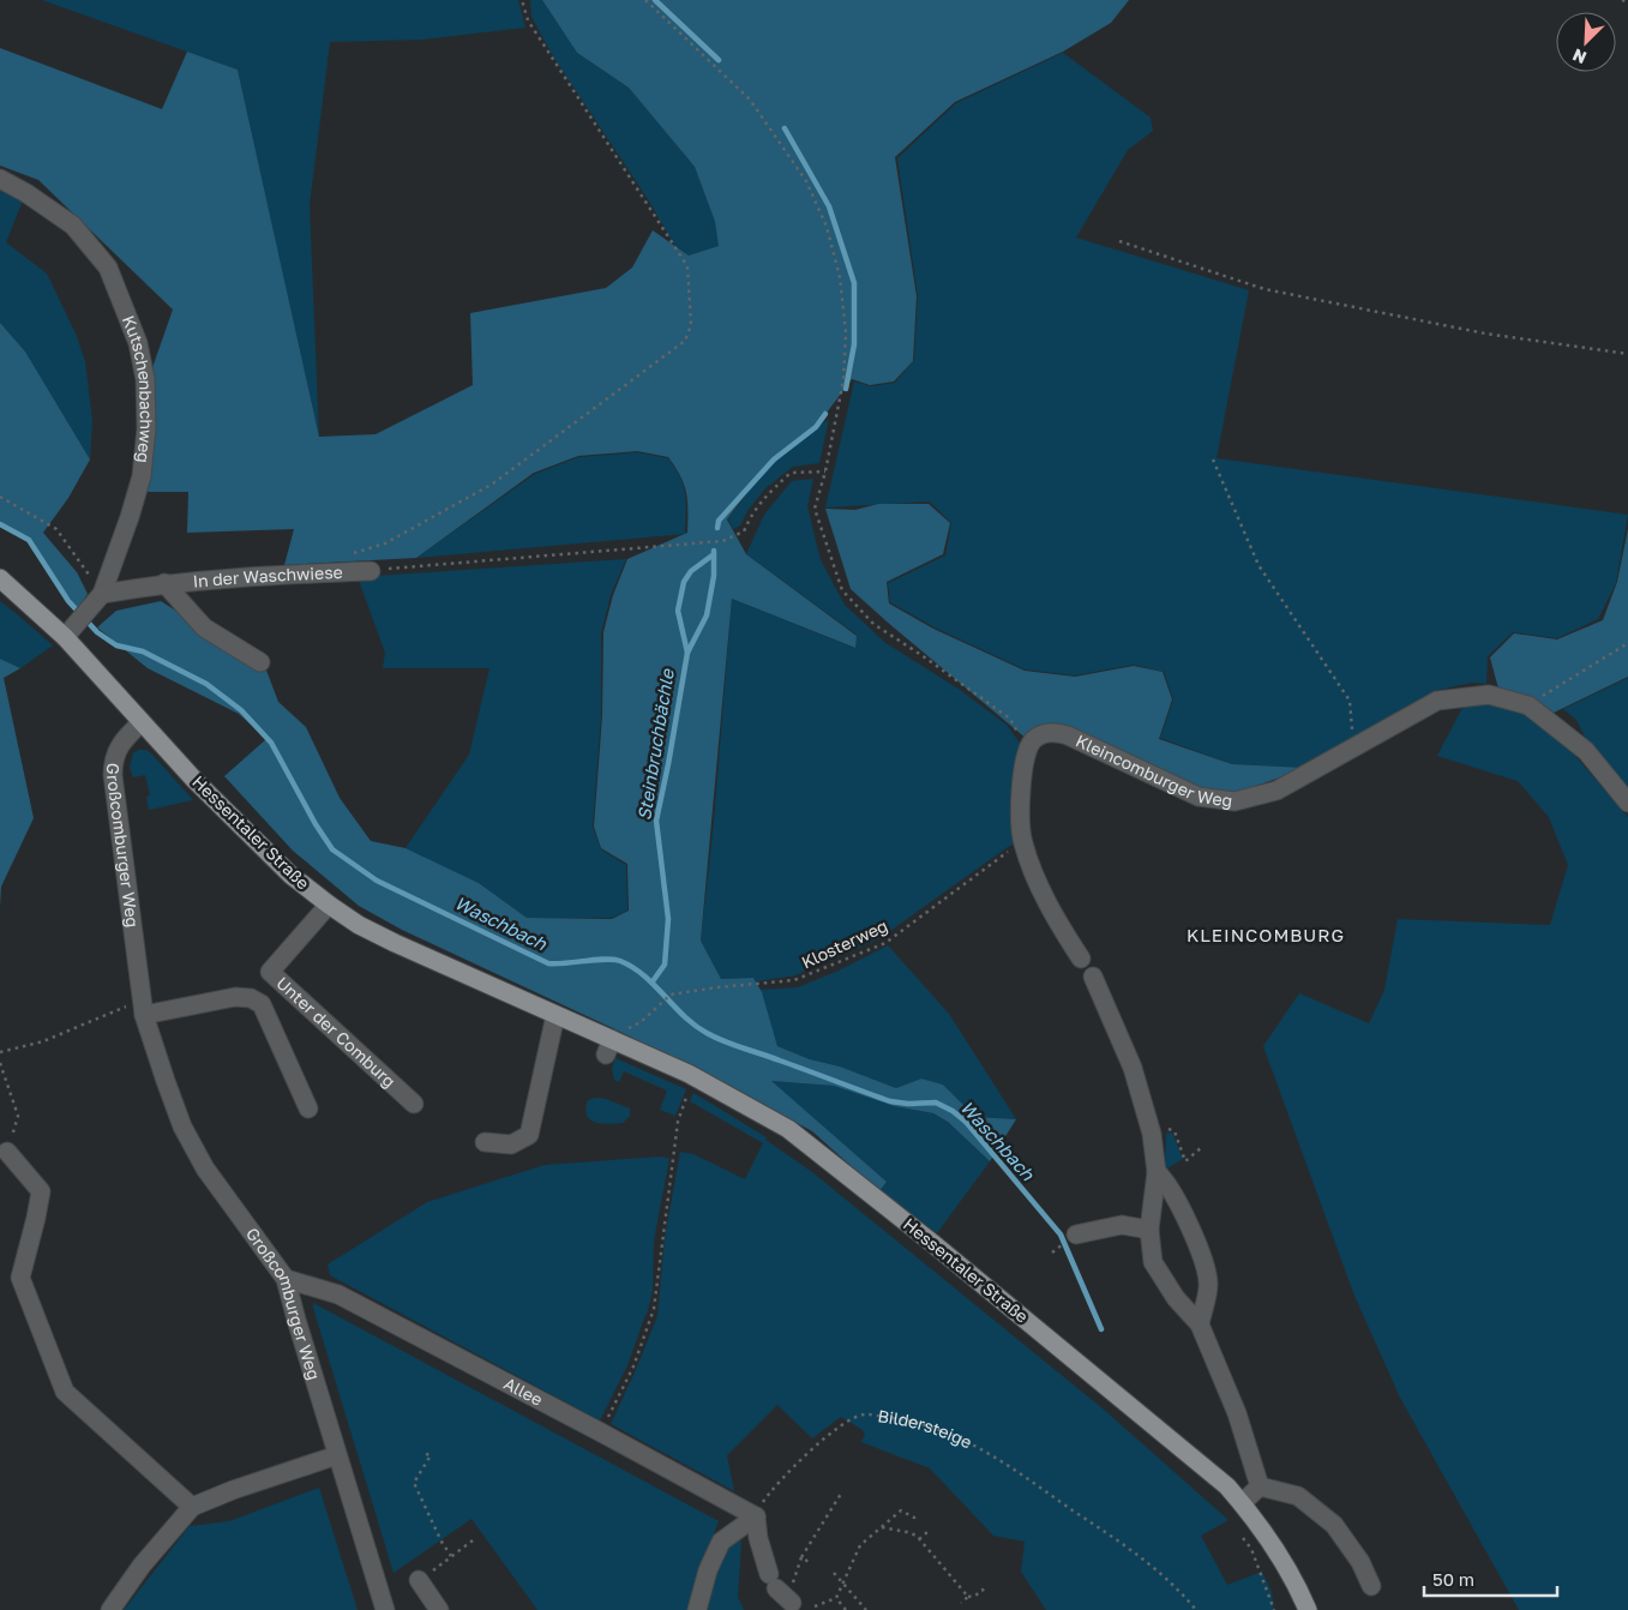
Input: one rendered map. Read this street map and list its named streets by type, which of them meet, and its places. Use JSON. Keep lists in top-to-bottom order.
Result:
{
  "streets": {
    "main road": ["Hessentaler Straße"],
    "street": [
      "Kutschenbachweg",
      "In der Waschwiese",
      "Kleincomburger Weg",
      "Großcomburger Weg",
      "Unter der Comburg",
      "Allee"
    ],
    "path": ["Klosterweg", "Bildersteige"]
  },
  "crossings": [
    ["Kutschenbachweg", "In der Waschwiese"],
    ["Kutschenbachweg", "Hessentaler Straße"],
    ["Hessentaler Straße", "Großcomburger Weg"],
    ["Hessentaler Straße", "Unter der Comburg"],
    ["Großcomburger Weg", "Allee"],
    ["Allee", "Bildersteige"]
  ],
  "districts": ["KLEINCOMBURG"],
  "water": ["Steinbruchbächle", "Waschbach"],
  "scale_bar": "50 m",
  "north": "bottom left"
}
